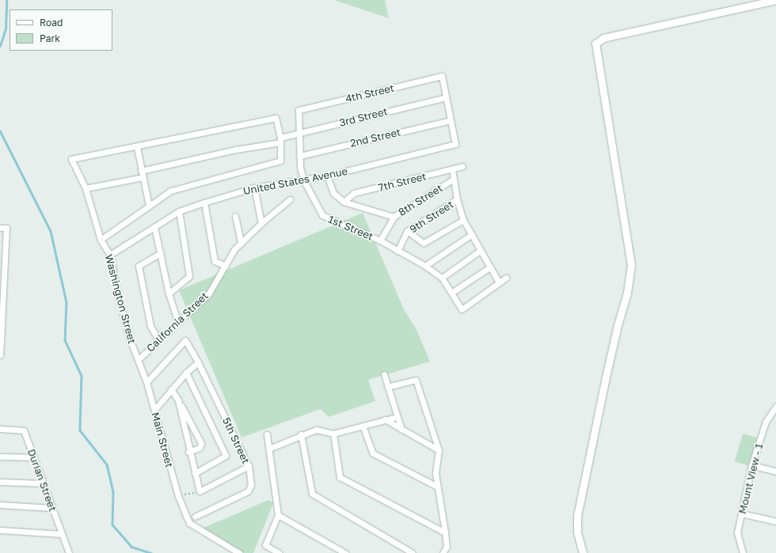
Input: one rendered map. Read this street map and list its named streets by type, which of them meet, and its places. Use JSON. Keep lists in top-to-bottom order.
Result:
{
  "streets": {
    "street": [
      "4th Street",
      "3rd Street",
      "2nd Street",
      "United States Avenue",
      "7th Street",
      "8th Street",
      "9th Street",
      "1st Street",
      "Washington Street",
      "California Street",
      "Main Street",
      "5th Street",
      "Mount View - 1",
      "Durian Street"
    ]
  },
  "crossings": [
    ["4th Street", "3rd Street"],
    ["4th Street", "1st Street"],
    ["3rd Street", "1st Street"],
    ["2nd Street", "United States Avenue"],
    ["2nd Street", "1st Street"],
    ["United States Avenue", "1st Street"],
    ["United States Avenue", "Washington Street"],
    ["8th Street", "1st Street"],
    ["9th Street", "1st Street"],
    ["Washington Street", "California Street"],
    ["Washington Street", "Main Street"],
    ["California Street", "Main Street"],
    ["Main Street", "5th Street"]
  ],
  "legend": ["Road", "Park"]
}
